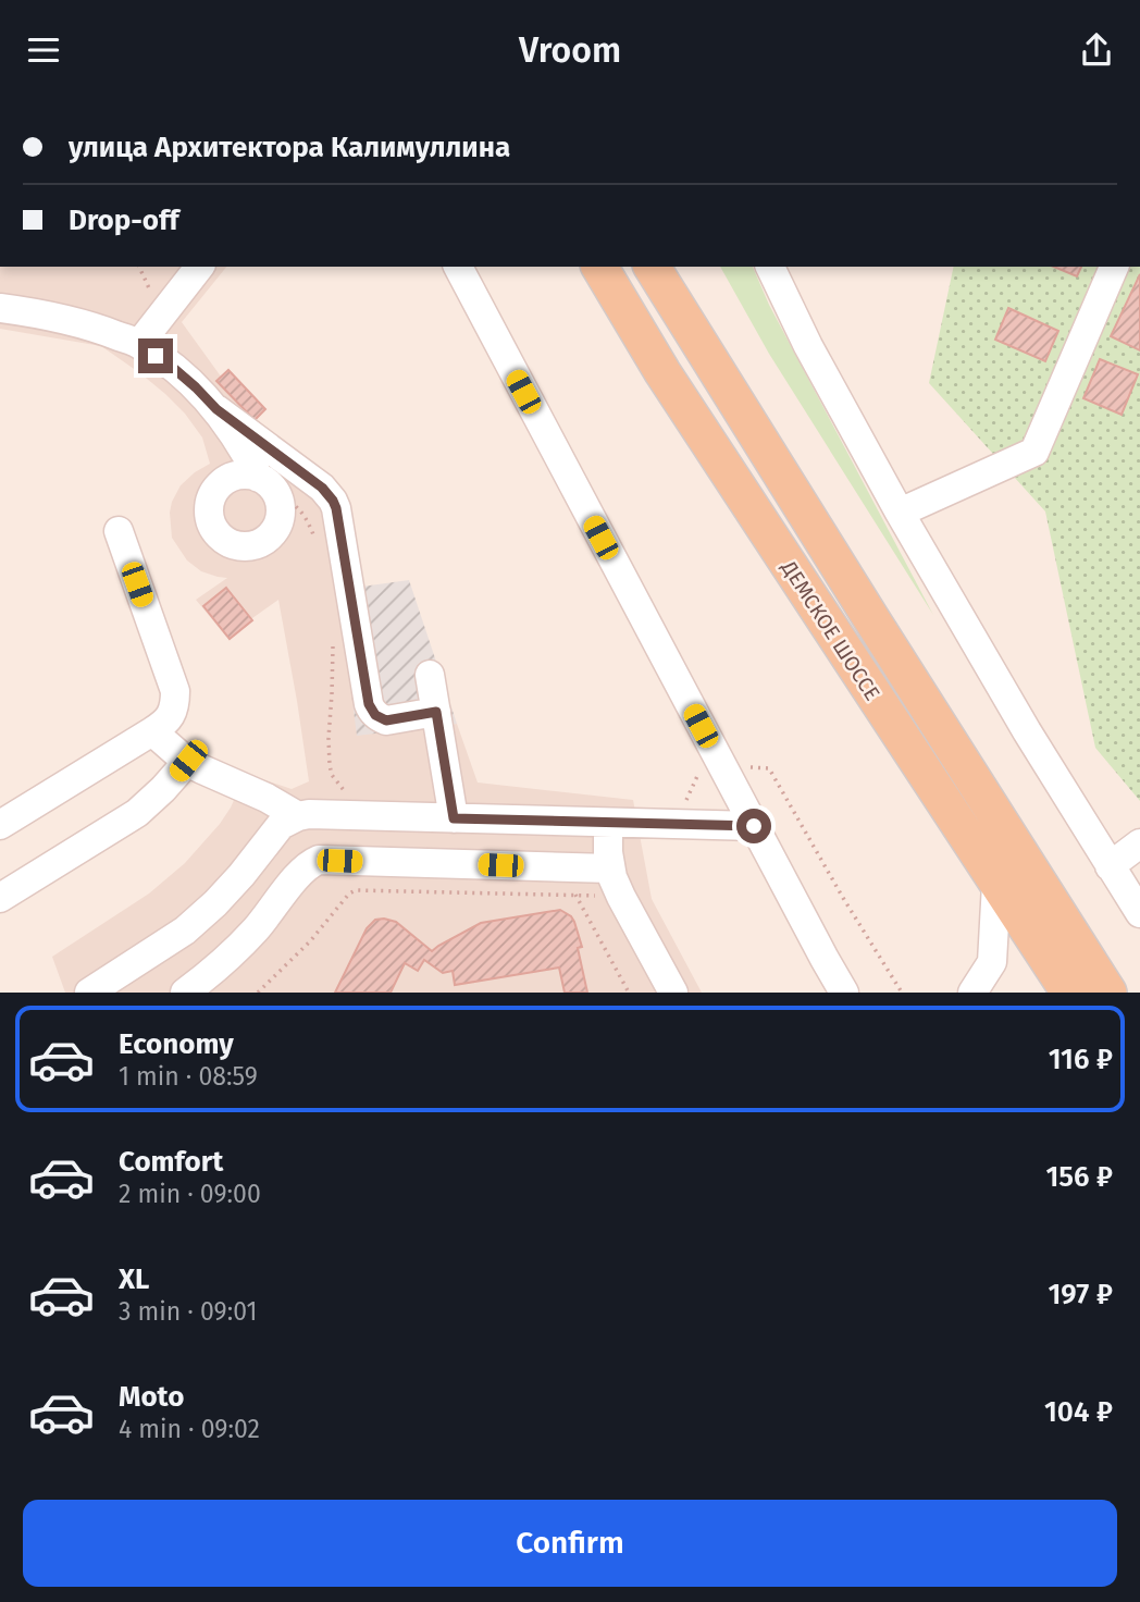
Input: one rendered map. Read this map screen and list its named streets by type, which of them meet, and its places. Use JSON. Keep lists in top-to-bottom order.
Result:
{
  "streets": {
    "main road": ["ДЕМСКОЕ ШОССЕ"]
  },
  "page": {
    "header": "Vroom",
    "banner": ["улица Архитектора Калимуллина", "Drop-off"],
    "list": [
      {
        "name": "Economy",
        "note": "1 min · 08:59",
        "value": "116 ₽"
      },
      {
        "name": "Comfort",
        "note": "2 min · 09:00",
        "value": "156 ₽"
      },
      {
        "name": "XL",
        "note": "3 min · 09:01",
        "value": "197 ₽"
      },
      {
        "name": "Moto",
        "note": "4 min · 09:02",
        "value": "104 ₽"
      }
    ],
    "buttons": "Confirm"
  }
}
